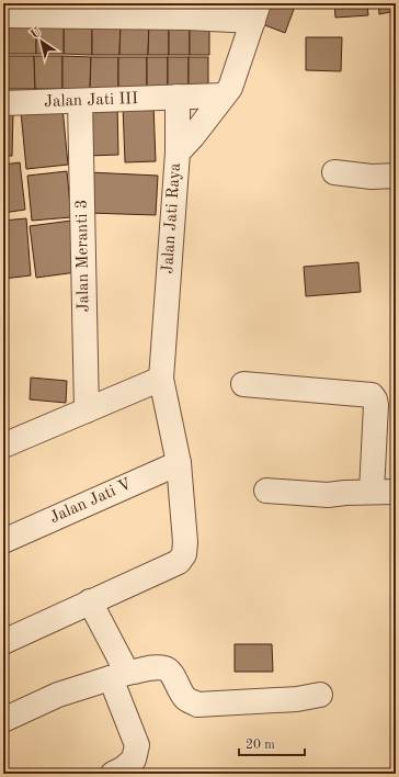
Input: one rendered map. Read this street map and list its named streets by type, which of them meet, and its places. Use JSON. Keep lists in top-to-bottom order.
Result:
{
  "streets": {
    "street": [
      "Jalan Jati III",
      "Jalan Jati Raya",
      "Jalan Meranti 3",
      "Jalan Jati V"
    ]
  },
  "crossings": [
    ["Jalan Jati III", "Jalan Jati Raya"],
    ["Jalan Jati III", "Jalan Meranti 3"],
    ["Jalan Jati Raya", "Jalan Jati V"]
  ],
  "scale_bar": "20 m",
  "north": "top left"
}
